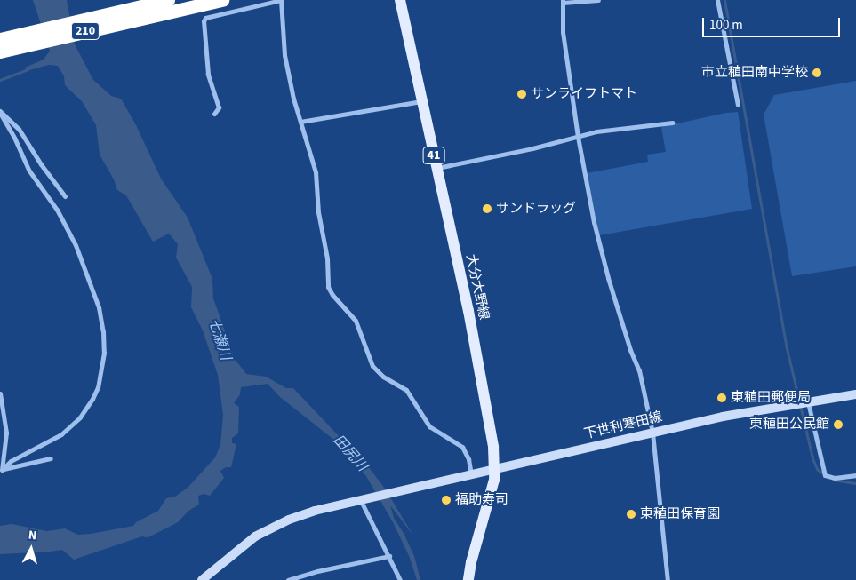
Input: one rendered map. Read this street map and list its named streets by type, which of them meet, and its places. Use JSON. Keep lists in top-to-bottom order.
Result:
{
  "streets": {
    "highway": ["210"],
    "main road": ["41", "大分大野線", "下世利寒田線"]
  },
  "crossings": [
    ["大分大野線", "下世利寒田線"]
  ],
  "water": ["七瀬川", "田尻川"],
  "places": [
    "市立稙田南中学校",
    "サンライフトマト",
    "サンドラッグ",
    "東稙田郵便局",
    "東稙田公民館",
    "福助寿司",
    "東稙田保育園"
  ],
  "scale_bar": "100 m",
  "north": "top"
}
